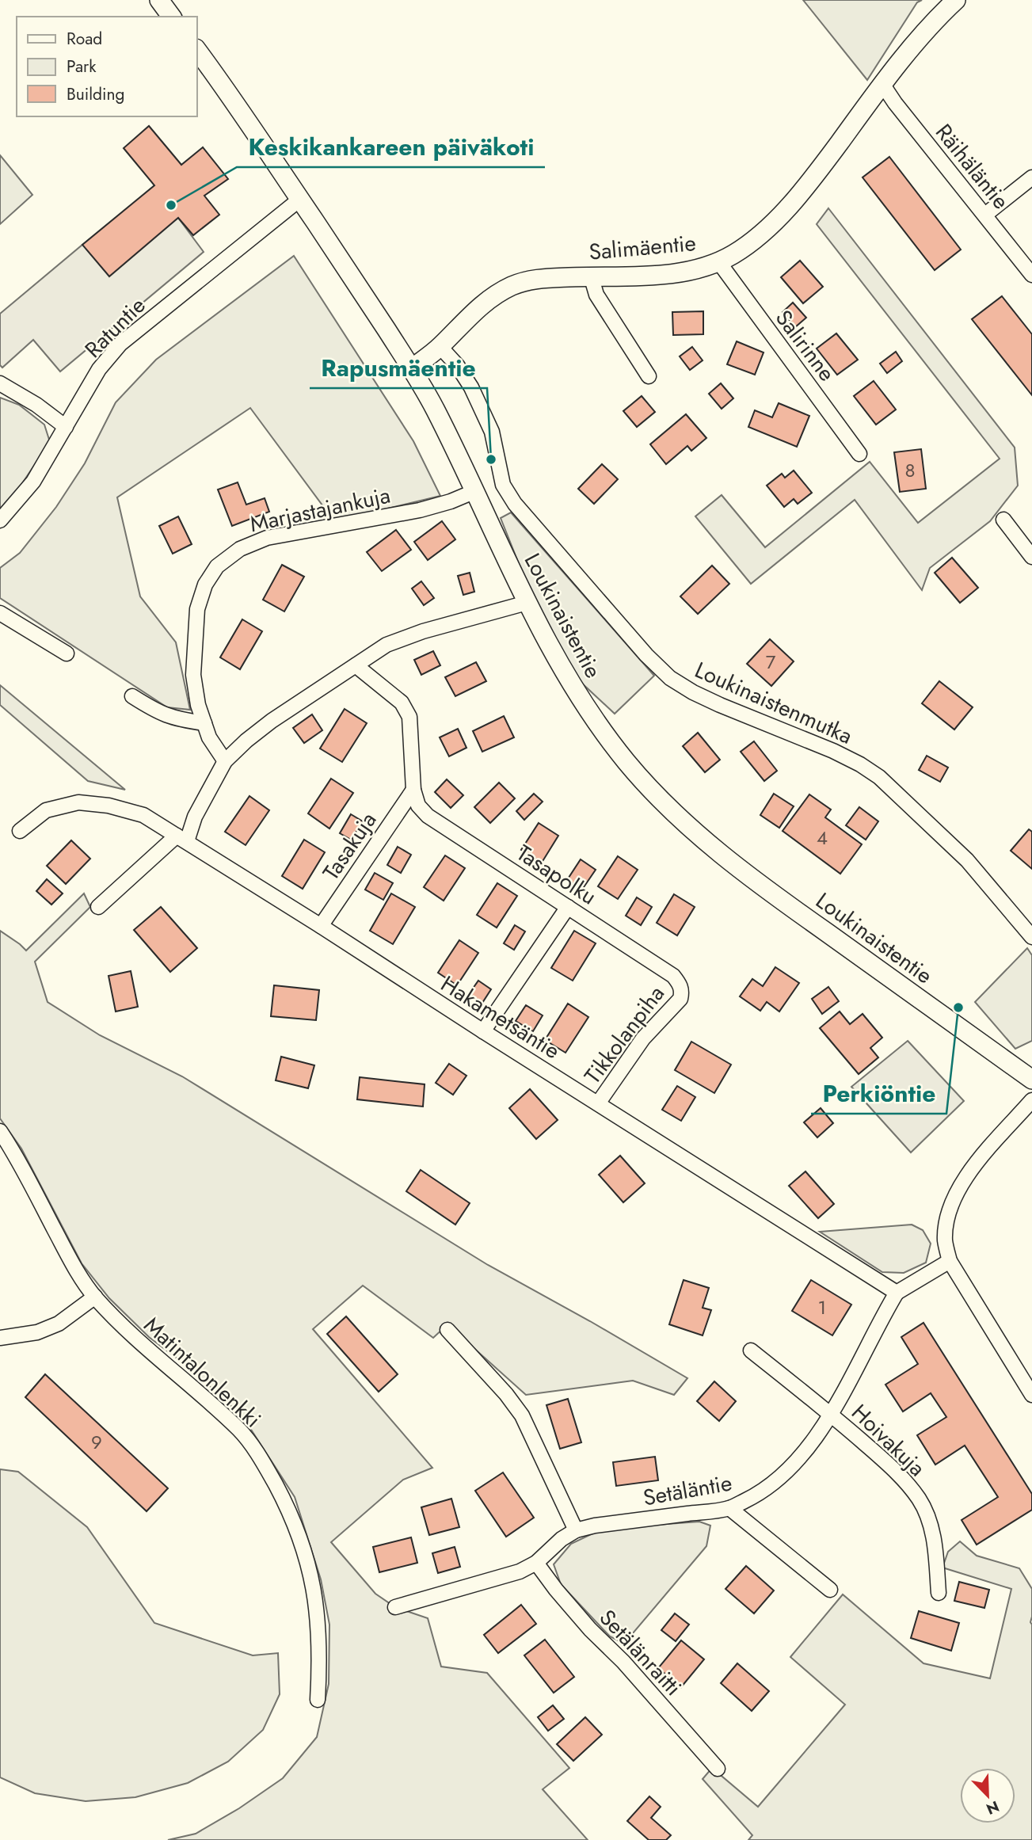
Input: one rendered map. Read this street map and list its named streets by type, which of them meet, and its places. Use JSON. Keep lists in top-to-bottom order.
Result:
{
  "streets": {
    "street": [
      "Räihäläntie",
      "Salimäentie",
      "Ratuntie",
      "Salirinne",
      "Marjastajankuja",
      "Loukinaistentie",
      "Loukinaistenmutka",
      "Tasakuja",
      "Tasapolku",
      "Hakametsäntie",
      "Tikkolanpiha",
      "Matintalonlenkki",
      "Hoivakuja",
      "Setäläntie",
      "Setälänraitti"
    ]
  },
  "crossings": [
    ["Räihäläntie", "Salimäentie"],
    ["Salimäentie", "Salirinne"],
    ["Salimäentie", "Loukinaistentie"],
    ["Salimäentie", "Loukinaistenmutka"],
    ["Ratuntie", "Loukinaistentie"],
    ["Marjastajankuja", "Loukinaistentie"],
    ["Tasakuja", "Tasapolku"],
    ["Tasakuja", "Hakametsäntie"],
    ["Tasapolku", "Tikkolanpiha"],
    ["Hakametsäntie", "Tikkolanpiha"],
    ["Hakametsäntie", "Setäläntie"],
    ["Hoivakuja", "Setäläntie"],
    ["Setäläntie", "Setälänraitti"]
  ],
  "places": ["Keskikankareen päiväkoti", "Rapusmäentie", "Perkiöntie"],
  "house_numbers": [
    "8",
    "7",
    "4",
    "1",
    "9"
  ],
  "legend": ["Road", "Park", "Building"],
  "north": "bottom right"
}
